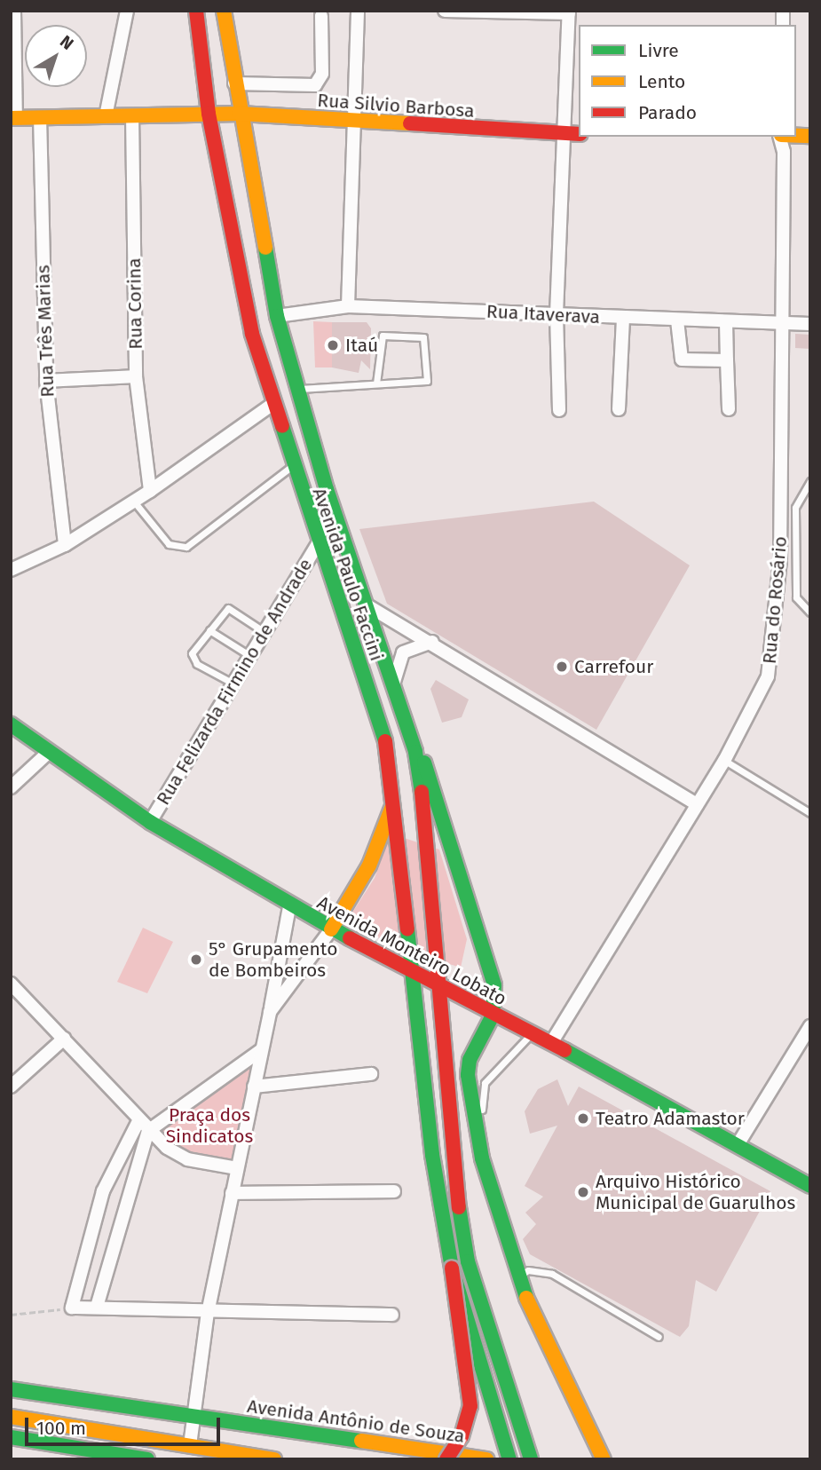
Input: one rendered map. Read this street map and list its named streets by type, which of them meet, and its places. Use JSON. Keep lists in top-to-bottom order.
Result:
{
  "streets": {
    "main road": [
      "Rua Silvio Barbosa",
      "Avenida Paulo Faccini",
      "Avenida Monteiro Lobato",
      "Avenida Antônio de Souza"
    ],
    "street": [
      "Rua Corina",
      "Rua Itaverava",
      "Rua Três Marias",
      "Rua do Rosário",
      "Rua Felizarda Firmino de Andrade"
    ]
  },
  "crossings": [
    ["Rua Silvio Barbosa", "Rua Corina"],
    ["Rua Silvio Barbosa", "Rua Três Marias"],
    ["Rua Silvio Barbosa", "Avenida Paulo Faccini"],
    ["Rua Itaverava", "Avenida Paulo Faccini"],
    ["Rua Itaverava", "Rua do Rosário"],
    ["Avenida Paulo Faccini", "Rua Felizarda Firmino de Andrade"],
    ["Avenida Paulo Faccini", "Avenida Monteiro Lobato"],
    ["Rua do Rosário", "Avenida Monteiro Lobato"],
    ["Rua Felizarda Firmino de Andrade", "Avenida Monteiro Lobato"]
  ],
  "parks": ["Praça dos Sindicatos"],
  "places": [
    "Itaú",
    "Carrefour",
    "5° Grupamento de Bombeiros",
    "Teatro Adamastor",
    "Arquivo Histórico Municipal de Guarulhos"
  ],
  "legend": ["Livre", "Lento", "Parado"],
  "scale_bar": "100 m",
  "north": "top right"
}
